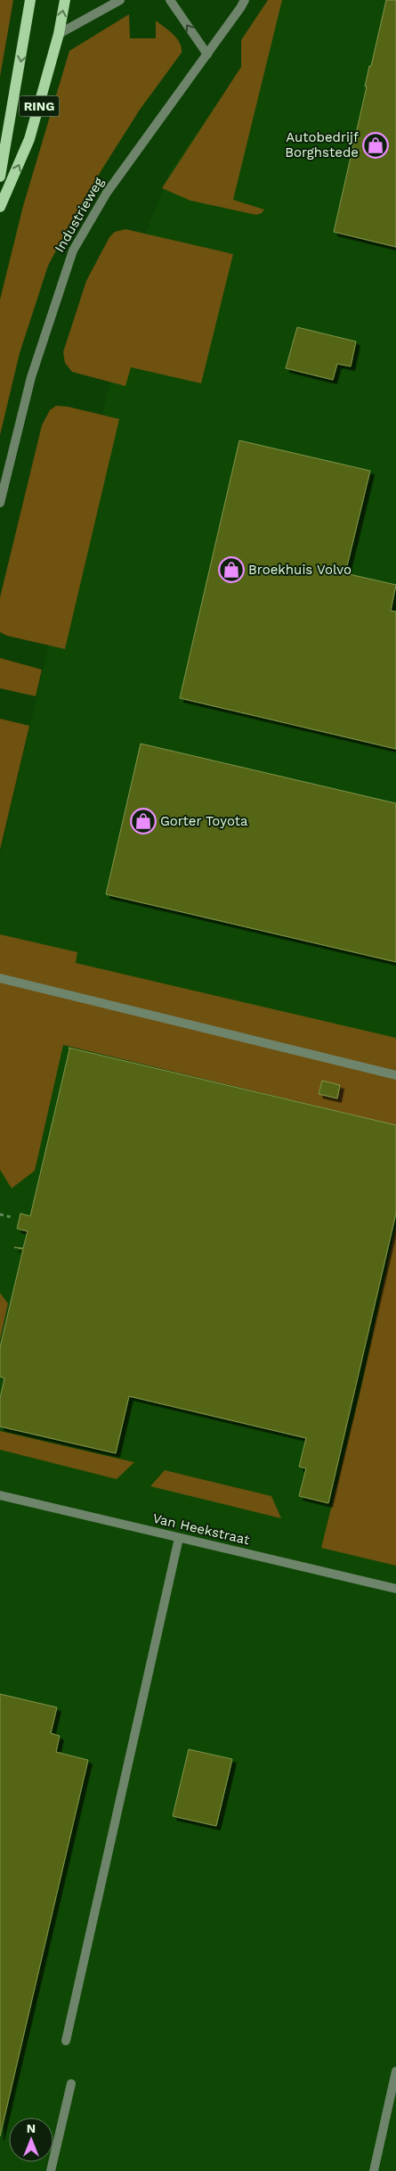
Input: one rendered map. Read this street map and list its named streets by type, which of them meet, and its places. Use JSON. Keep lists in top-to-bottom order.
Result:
{
  "streets": {
    "main road": ["RING"],
    "street": ["Industrieweg", "Van Heekstraat"]
  },
  "places": {
    "shop": ["Autobedrijf Borghstede", "Broekhuis Volvo", "Gorter Toyota"]
  },
  "north": "top"
}
